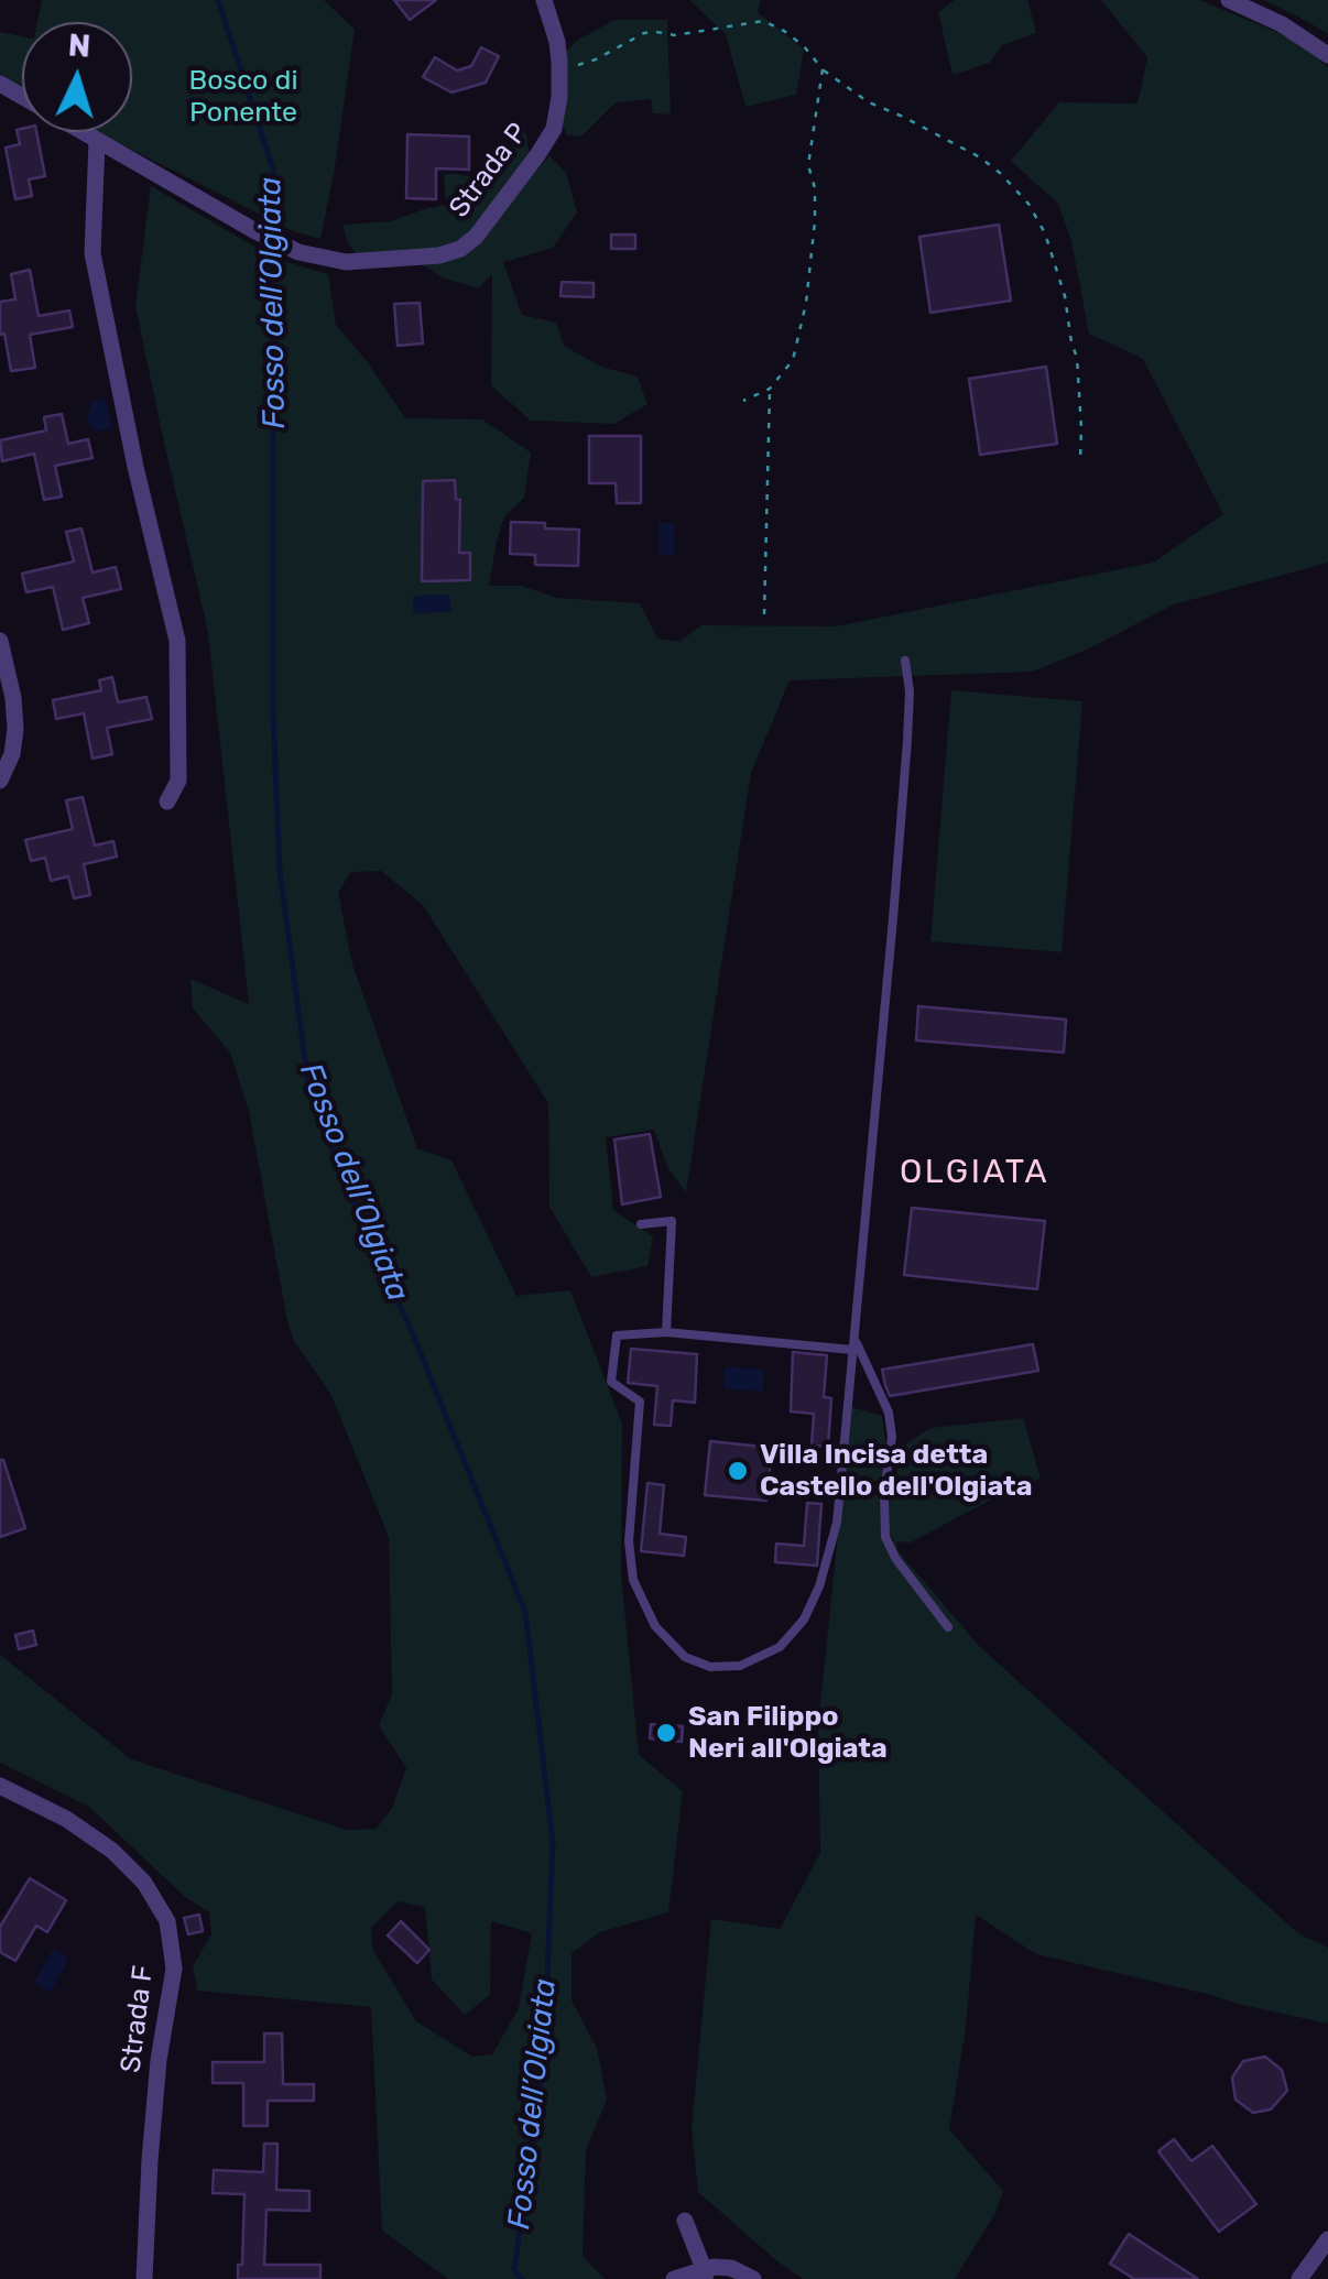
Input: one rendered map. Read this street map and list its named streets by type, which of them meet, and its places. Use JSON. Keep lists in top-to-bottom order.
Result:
{
  "streets": {
    "street": ["Strada P", "Strada F"]
  },
  "districts": ["OLGIATA"],
  "water": ["Fosso dell’Olgiata"],
  "parks": ["Bosco di Ponente"],
  "places": ["Villa Incisa detta Castello dell'Olgiata", "San Filippo Neri all'Olgiata"],
  "north": "top"
}
